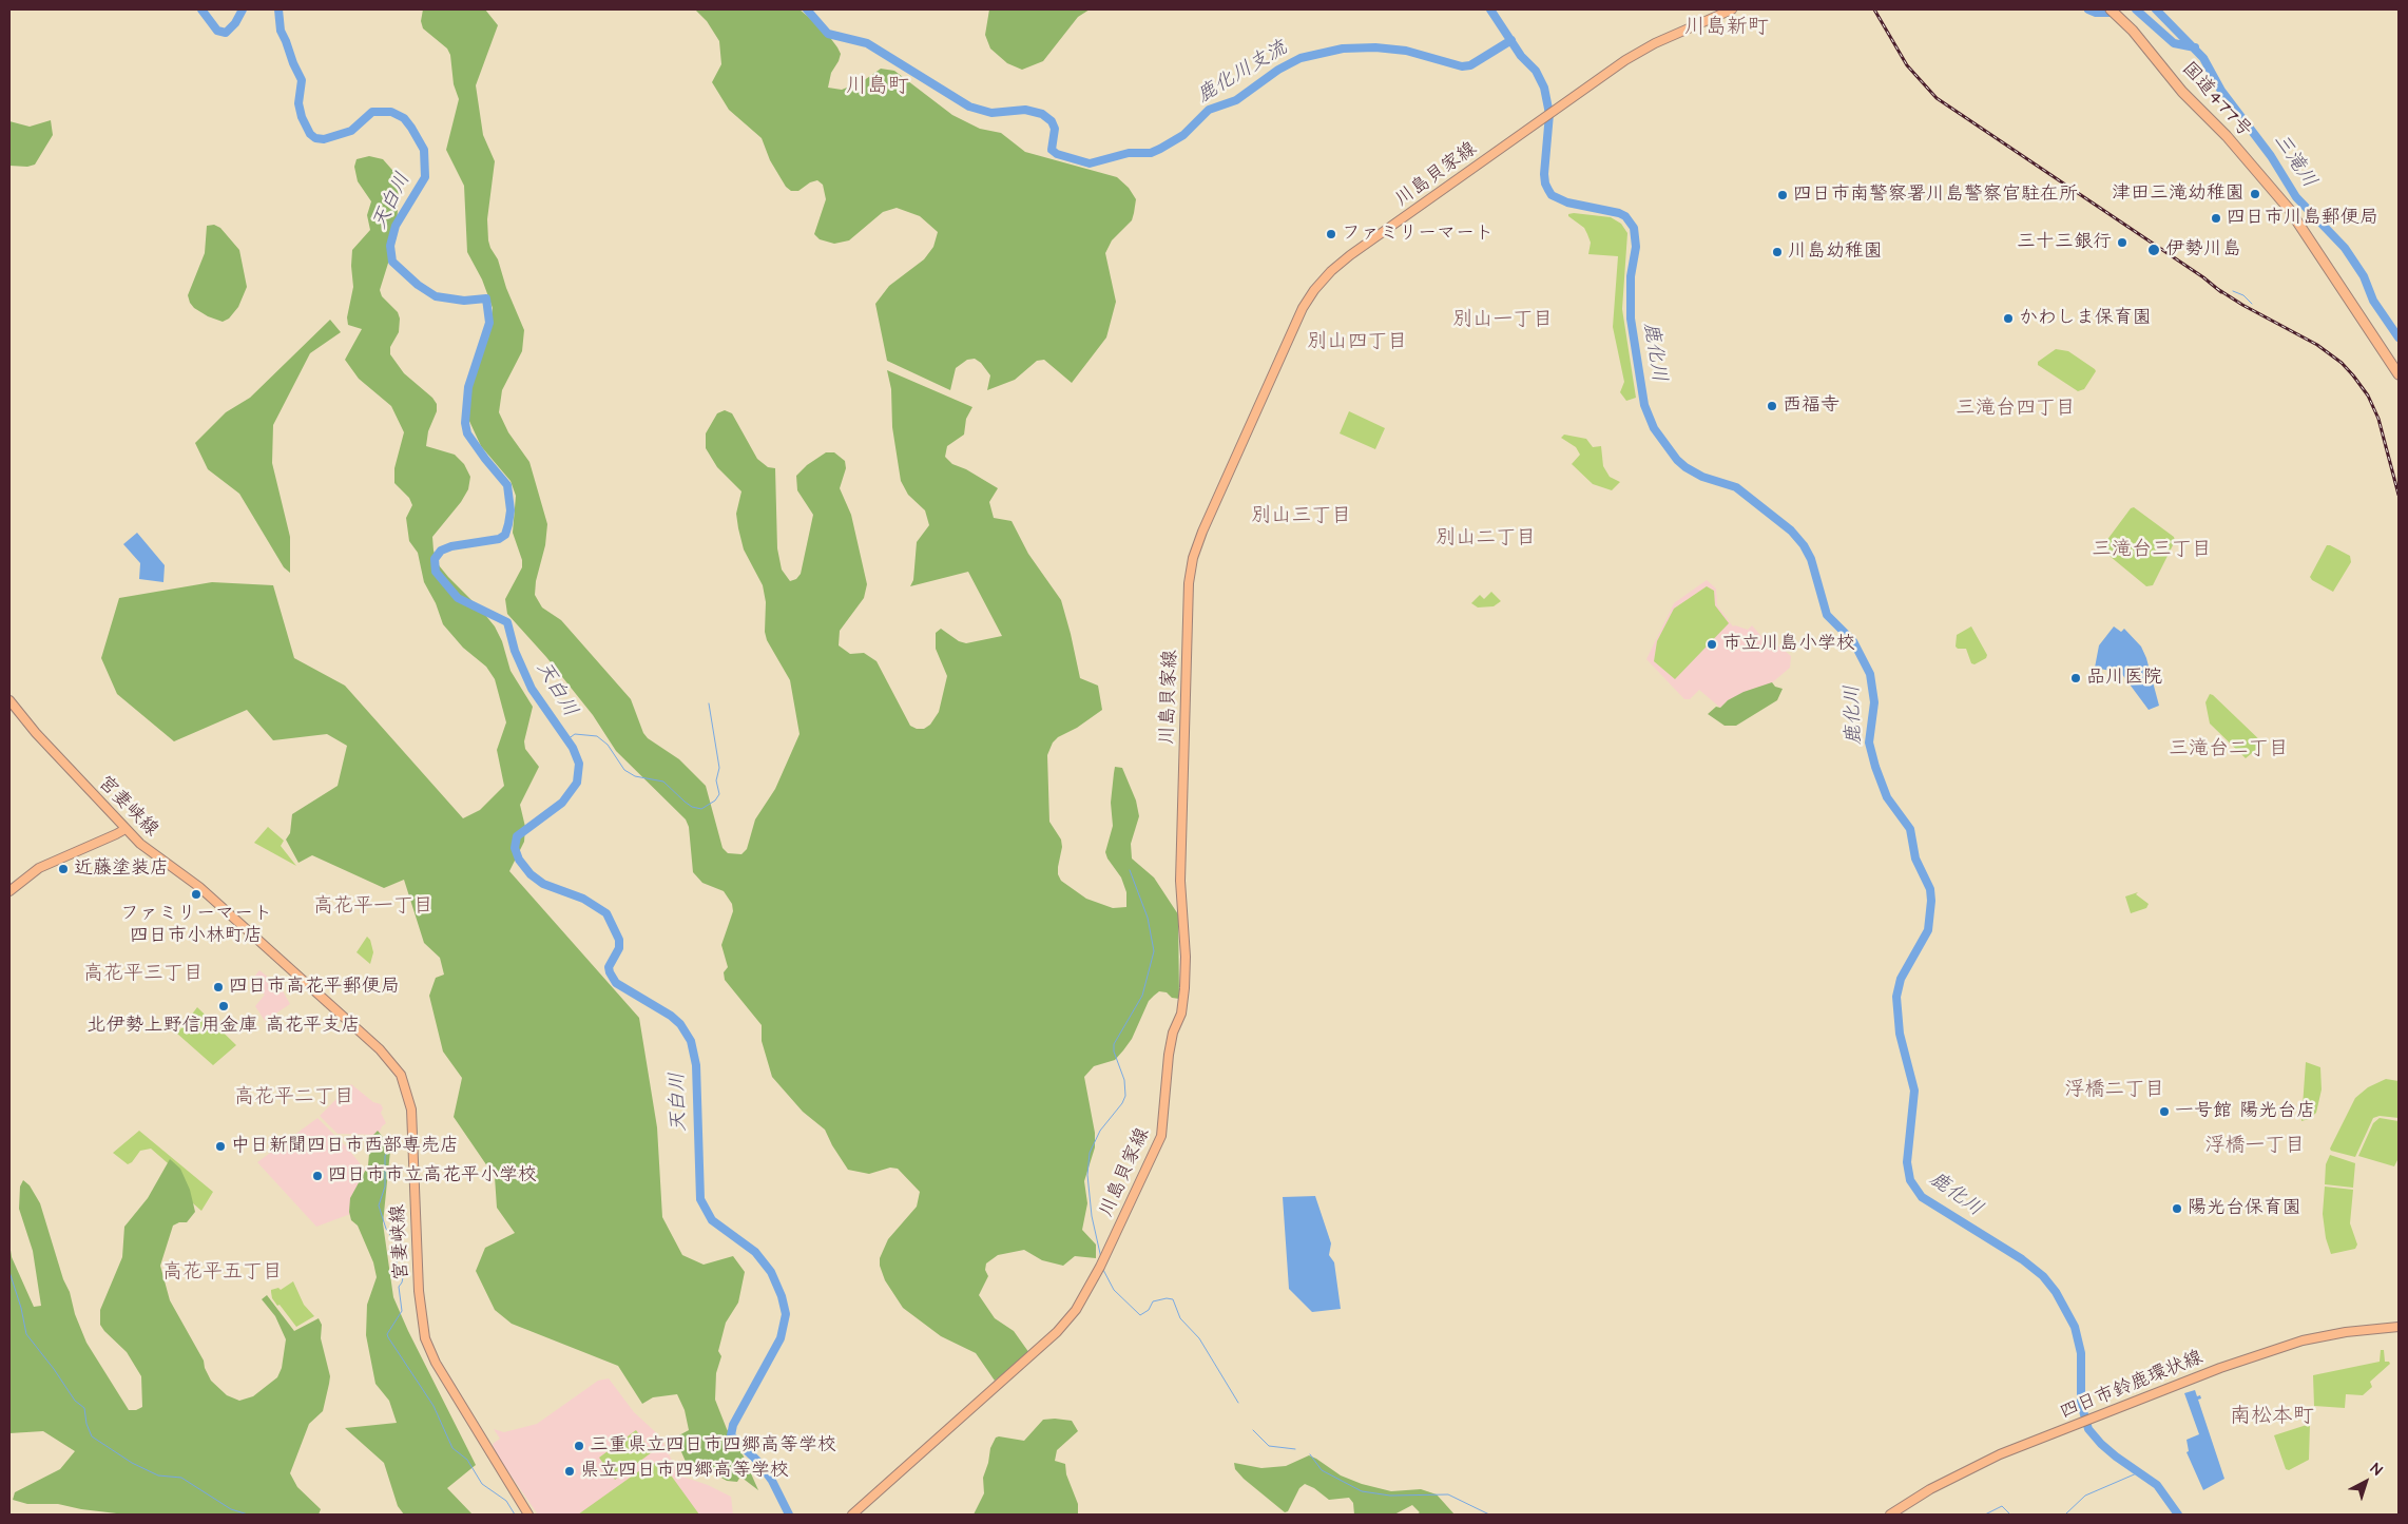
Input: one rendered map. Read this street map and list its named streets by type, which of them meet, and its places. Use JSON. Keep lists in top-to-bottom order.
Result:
{
  "streets": {
    "highway": ["国道477号"],
    "main road": ["川島貝家線", "宮妻峡線", "四日市鈴鹿環状線"]
  },
  "districts": [
    "川島新町",
    "川島町",
    "別山一丁目",
    "別山四丁目",
    "三滝台四丁目",
    "別山三丁目",
    "別山二丁目",
    "三滝台三丁目",
    "三滝台二丁目",
    "高花平一丁目",
    "高花平三丁目",
    "浮橋二丁目",
    "高花平二丁目",
    "浮橋一丁目",
    "高花平五丁目",
    "南松本町"
  ],
  "water": [
    "鹿化川支流",
    "三滝川",
    "天白川",
    "鹿化川"
  ],
  "places": [
    "津田三滝幼稚園",
    "四日市南警察署川島警察官駐在所",
    "四日市川島郵便局",
    "ファミリーマート",
    "三十三銀行",
    "伊勢川島",
    "川島幼稚園",
    "かわしま保育園",
    "西福寺",
    "市立川島小学校",
    "品川医院",
    "近藤塗装店",
    "ファミリーマート 四日市小林町店",
    "四日市高花平郵便局",
    "北伊勢上野信用金庫 高花平支店",
    "一号館 陽光台店",
    "中日新聞四日市西部専売店",
    "四日市市立高花平小学校",
    "陽光台保育園",
    "三重県立四日市四郷高等学校",
    "県立四日市四郷高等学校"
  ],
  "north": "top right"
}
